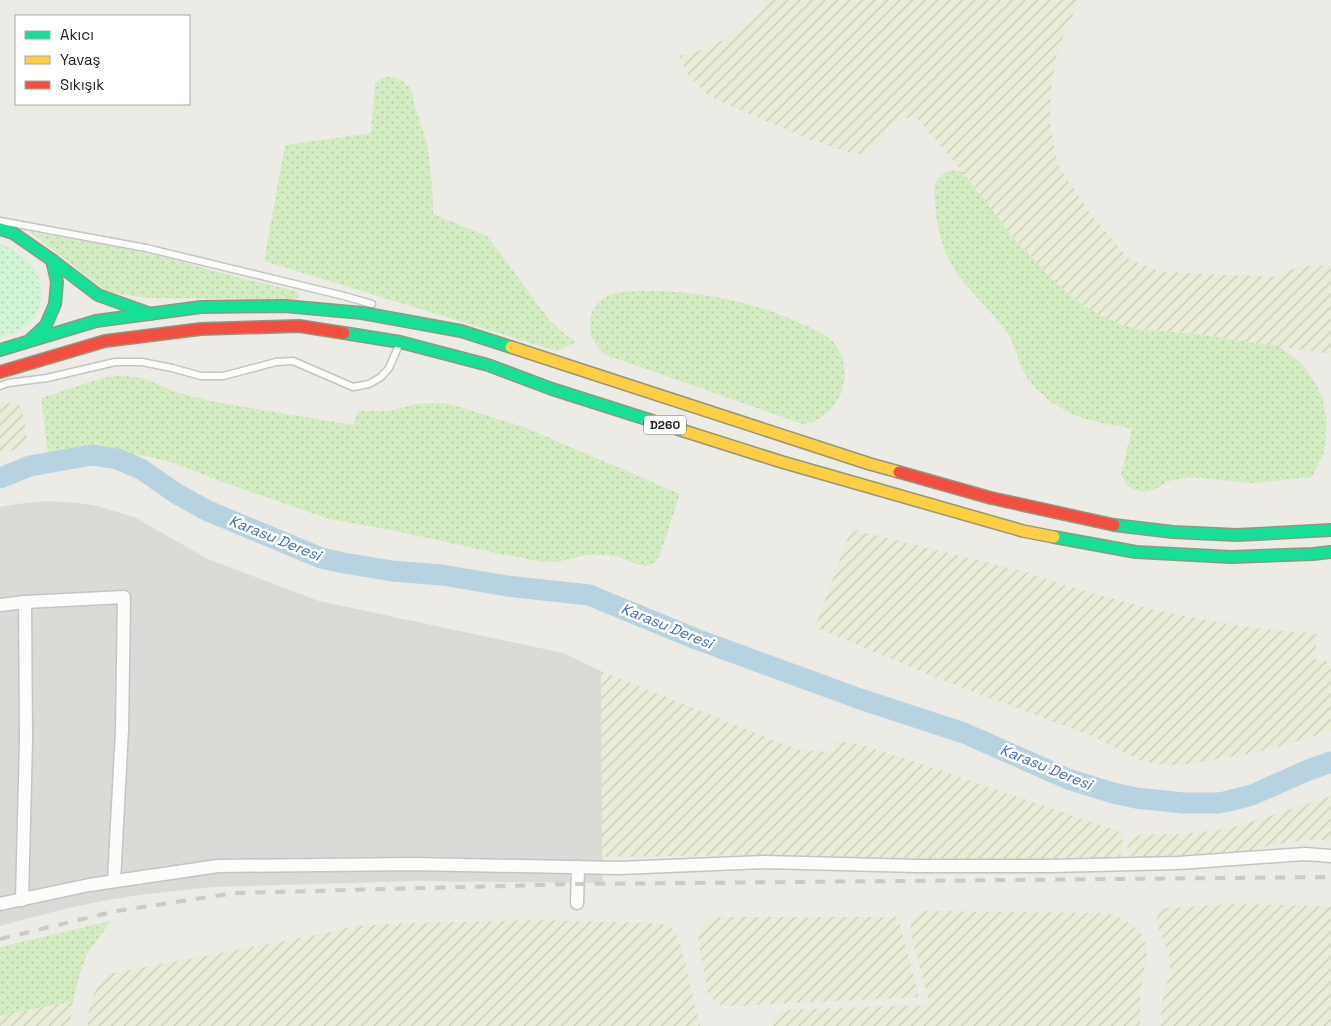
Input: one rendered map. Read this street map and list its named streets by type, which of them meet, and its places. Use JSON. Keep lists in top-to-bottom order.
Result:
{
  "streets": {
    "main road": ["D260"]
  },
  "water": ["Karasu Deresi"],
  "legend": ["Akıcı", "Yavaş", "Sıkışık"]
}
